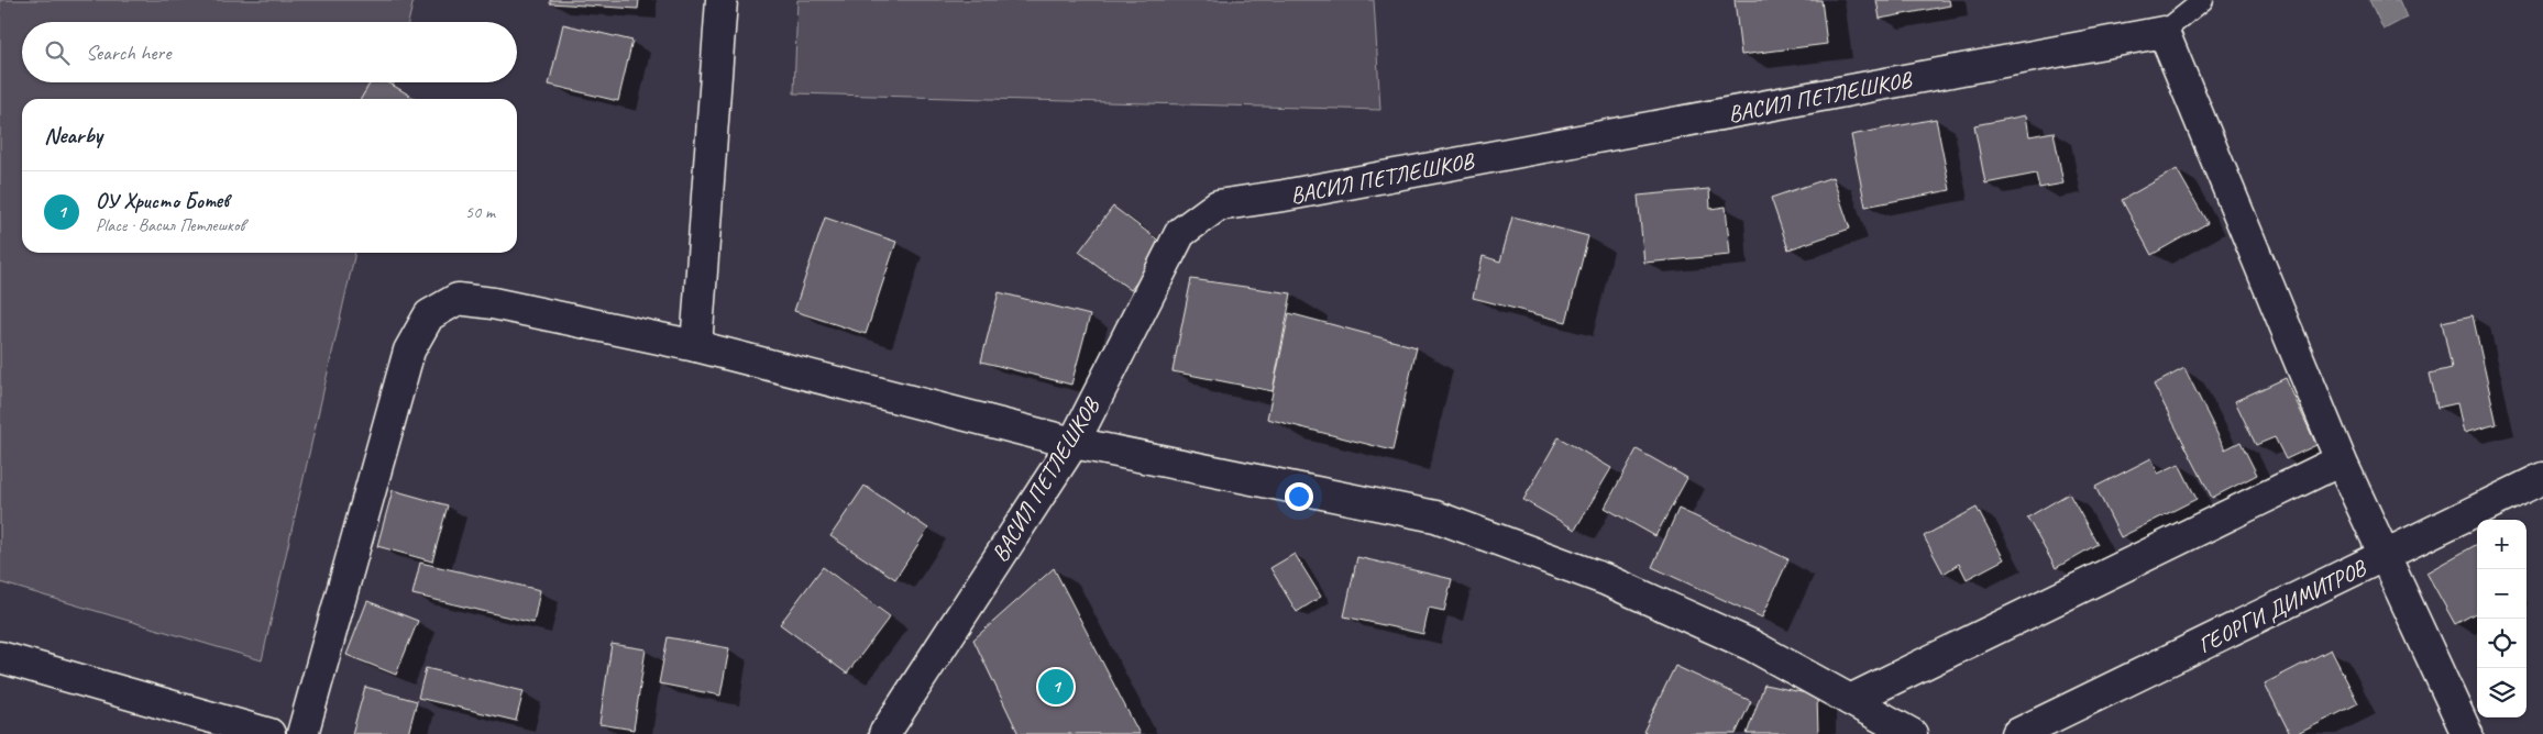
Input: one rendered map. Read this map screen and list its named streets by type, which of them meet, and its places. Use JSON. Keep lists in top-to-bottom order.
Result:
{
  "streets": {
    "street": ["ВАСИЛ ПЕТЛЕШКОВ", "ГЕОРГИ ДИМИТРОВ"]
  },
  "page": {
    "search": "Search here",
    "heading": "Nearby",
    "list": [
      {
        "mark": "1",
        "name": "ОУ Христо Ботев",
        "note": "Place · Васил Петлешков",
        "value": "50 m"
      }
    ],
    "map_buttons": ["+", "−"],
    "pins": "1"
  }
}
